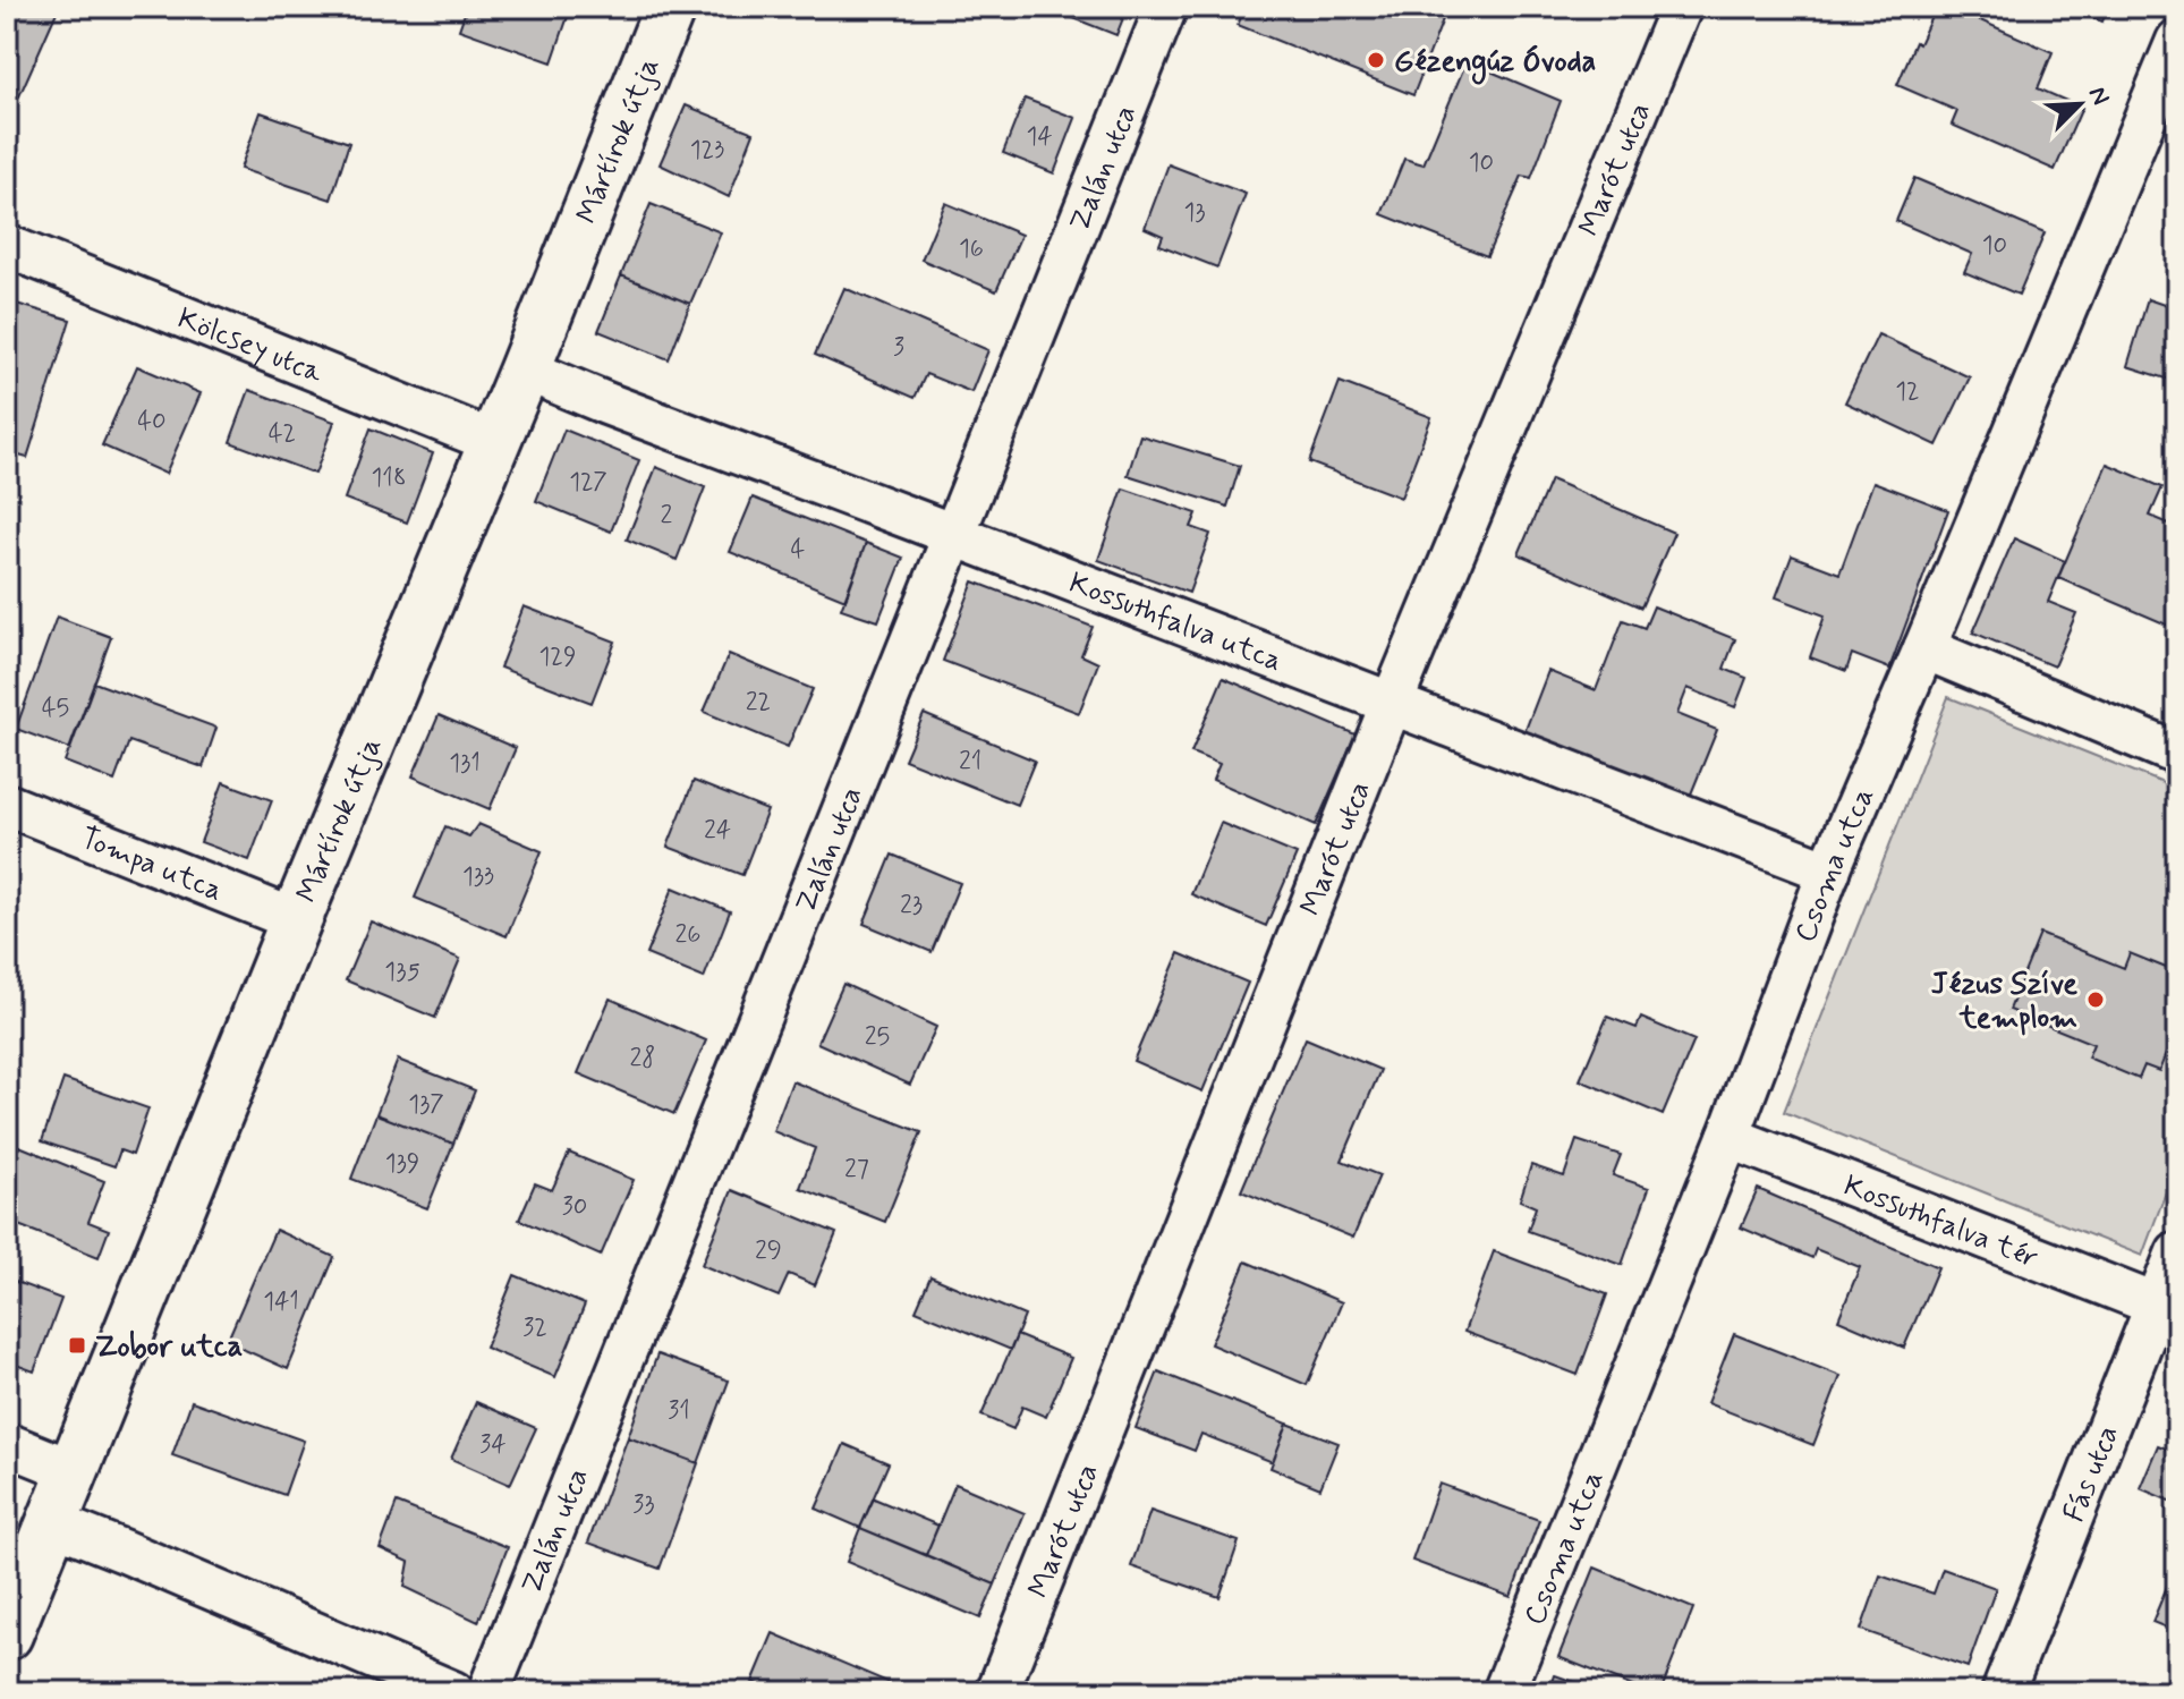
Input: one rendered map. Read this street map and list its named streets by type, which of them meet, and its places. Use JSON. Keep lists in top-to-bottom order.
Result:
{
  "streets": {
    "street": [
      "Mártírok útja",
      "Zalán utca",
      "Marót utca",
      "Kölcsey utca",
      "Kossuthfalva utca",
      "Tompa utca",
      "Csoma utca",
      "Kossuthfalva tér",
      "Fás utca"
    ]
  },
  "crossings": [
    ["Mártírok útja", "Kölcsey utca"],
    ["Mártírok útja", "Kossuthfalva utca"],
    ["Mártírok útja", "Tompa utca"],
    ["Zalán utca", "Kossuthfalva utca"],
    ["Marót utca", "Kossuthfalva utca"],
    ["Kossuthfalva utca", "Csoma utca"],
    ["Csoma utca", "Kossuthfalva tér"],
    ["Kossuthfalva tér", "Fás utca"]
  ],
  "places": {
    "other": ["Gézengúz Óvoda", "Jézus Szíve templom"],
    "transit": ["Zobor utca"]
  },
  "house_numbers": [
    "14",
    "123",
    "10",
    "13",
    "10",
    "16",
    "3",
    "12",
    "40",
    "42",
    "118",
    "127",
    "2",
    "4",
    "129",
    "22",
    "45",
    "21",
    "131",
    "24",
    "133",
    "23",
    "26",
    "135",
    "25",
    "28",
    "137",
    "139",
    "27",
    "30",
    "29",
    "141",
    "32",
    "31",
    "34",
    "33"
  ],
  "north": "top right"
}
